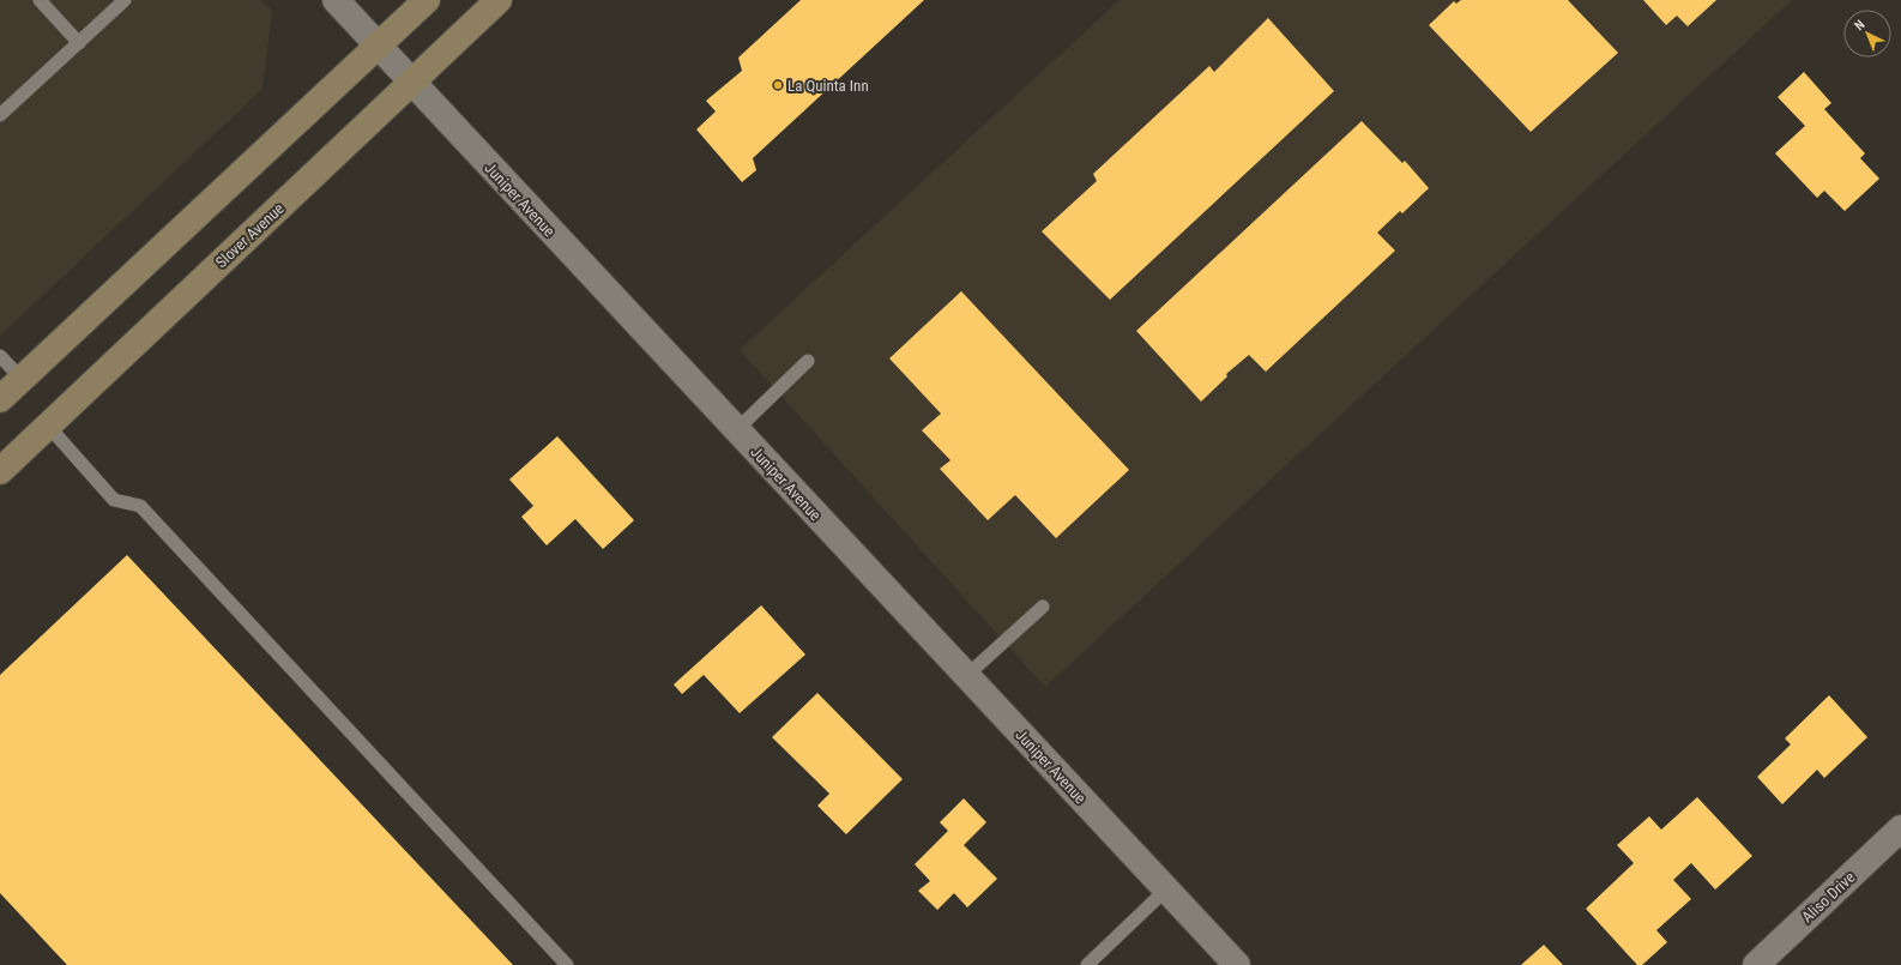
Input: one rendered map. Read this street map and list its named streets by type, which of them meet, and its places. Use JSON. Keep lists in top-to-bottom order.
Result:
{
  "streets": {
    "main road": ["Slover Avenue"],
    "street": ["Juniper Avenue", "Aliso Drive"]
  },
  "crossings": [
    ["Juniper Avenue", "Slover Avenue"]
  ],
  "places": ["La Quinta Inn"],
  "north": "top left"
}
